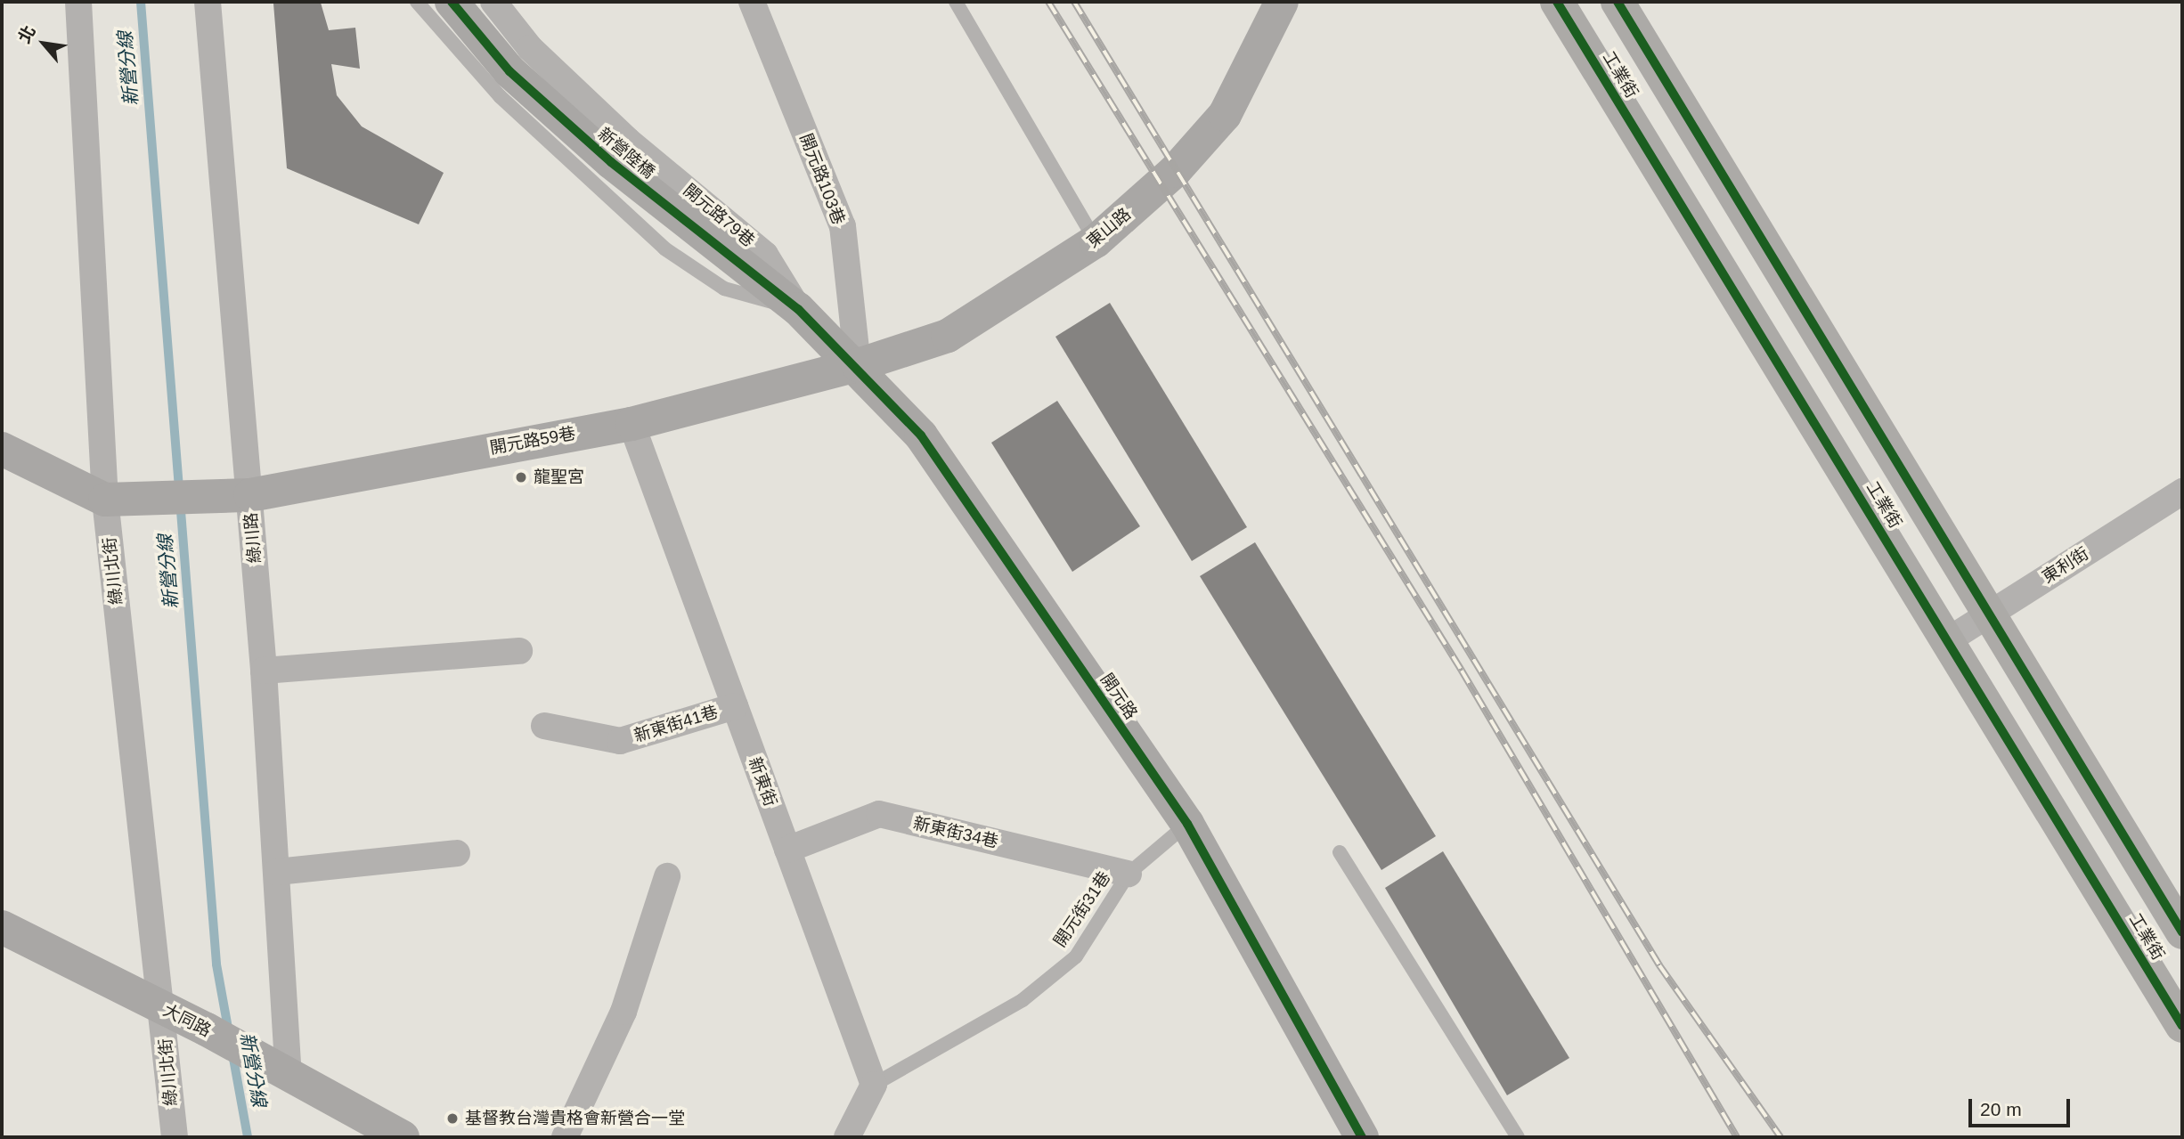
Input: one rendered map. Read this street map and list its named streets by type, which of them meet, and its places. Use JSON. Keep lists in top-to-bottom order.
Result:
{
  "streets": {
    "main road": ["工業街"],
    "street": [
      "新營陸橋",
      "開元路103巷",
      "開元路79巷",
      "東山路",
      "開元路59巷",
      "綠川路",
      "東利街",
      "綠川北街",
      "開元路",
      "新東街41巷",
      "新東街",
      "新東街34巷",
      "大同路"
    ],
    "lane": ["開元街31巷"]
  },
  "crossings": [
    ["工業街", "東利街"],
    ["新營陸橋", "開元路79巷"],
    ["新營陸橋", "開元路"],
    ["開元路103巷", "東山路"],
    ["開元路103巷", "開元路59巷"],
    ["開元路103巷", "開元路"],
    ["開元路79巷", "開元路"],
    ["東山路", "開元路59巷"],
    ["東山路", "開元路"],
    ["開元路59巷", "綠川路"],
    ["開元路59巷", "綠川北街"],
    ["開元路59巷", "開元路"],
    ["開元路59巷", "新東街"],
    ["綠川路", "大同路"],
    ["綠川北街", "大同路"],
    ["開元路", "開元街31巷"],
    ["新東街41巷", "新東街"],
    ["新東街", "新東街34巷"],
    ["新東街", "開元街31巷"],
    ["新東街34巷", "開元街31巷"]
  ],
  "water": ["新營分線"],
  "places": ["龍聖宮", "基督教台灣貴格會新營合一堂"],
  "scale_bar": "20 m",
  "north": "top left"
}
